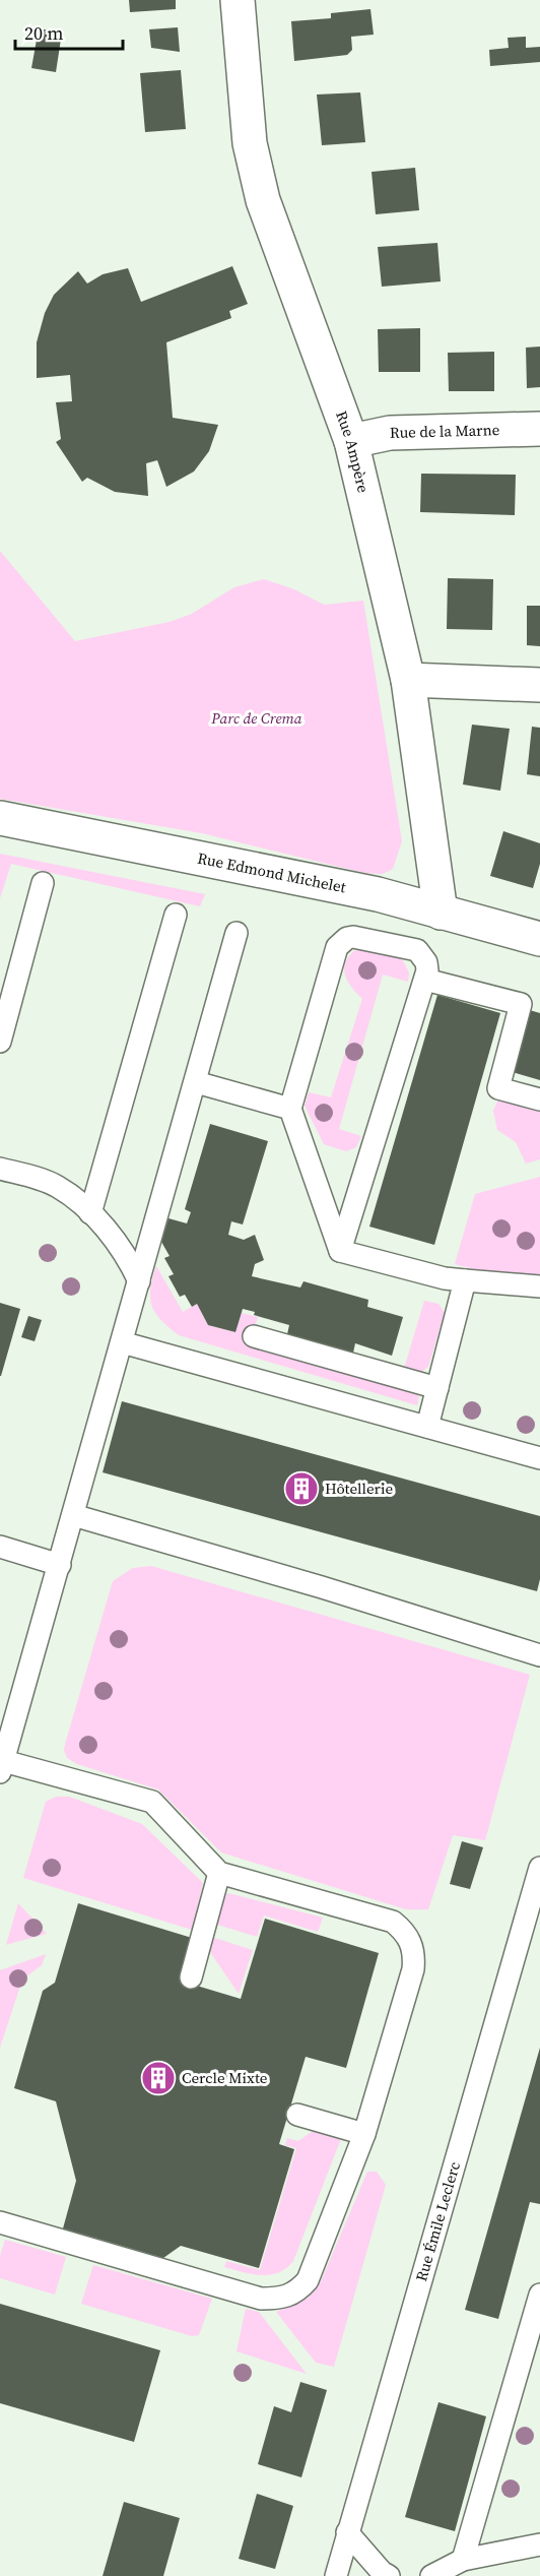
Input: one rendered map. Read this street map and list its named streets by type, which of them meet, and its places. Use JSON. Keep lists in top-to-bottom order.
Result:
{
  "streets": {
    "street": ["Rue de la Marne", "Rue Ampère", "Rue Edmond Michelet"],
    "lane": ["Rue Émile Leclerc"]
  },
  "crossings": [
    ["Rue de la Marne", "Rue Ampère"],
    ["Rue Ampère", "Rue Edmond Michelet"]
  ],
  "parks": ["Parc de Crema"],
  "places": {
    "building": ["Hôtellerie", "Cercle Mixte"]
  },
  "scale_bar": "20 m"
}
